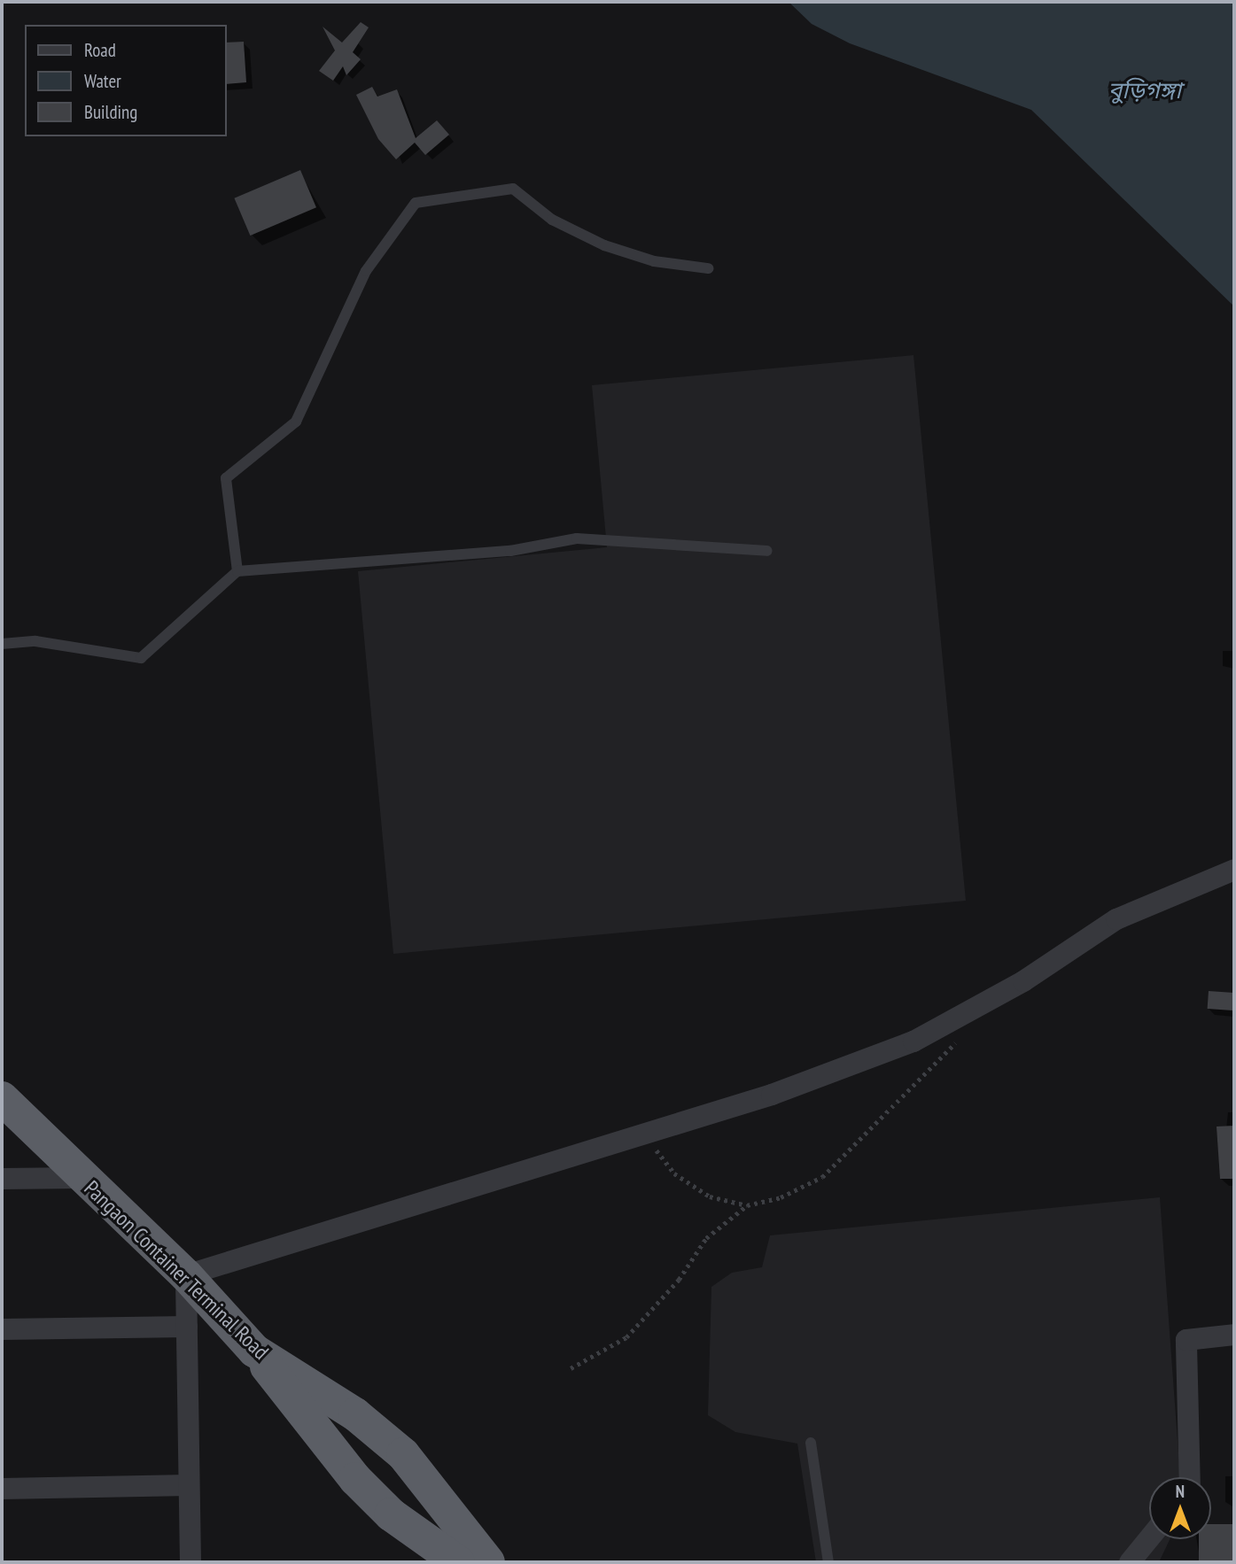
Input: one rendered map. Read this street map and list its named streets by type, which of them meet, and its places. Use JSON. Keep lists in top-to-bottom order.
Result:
{
  "streets": {
    "highway": ["Pangaon Container Terminal Road"]
  },
  "water": ["বুড়িগঙ্গা"],
  "legend": ["Road", "Water", "Building"],
  "north": "top"
}
